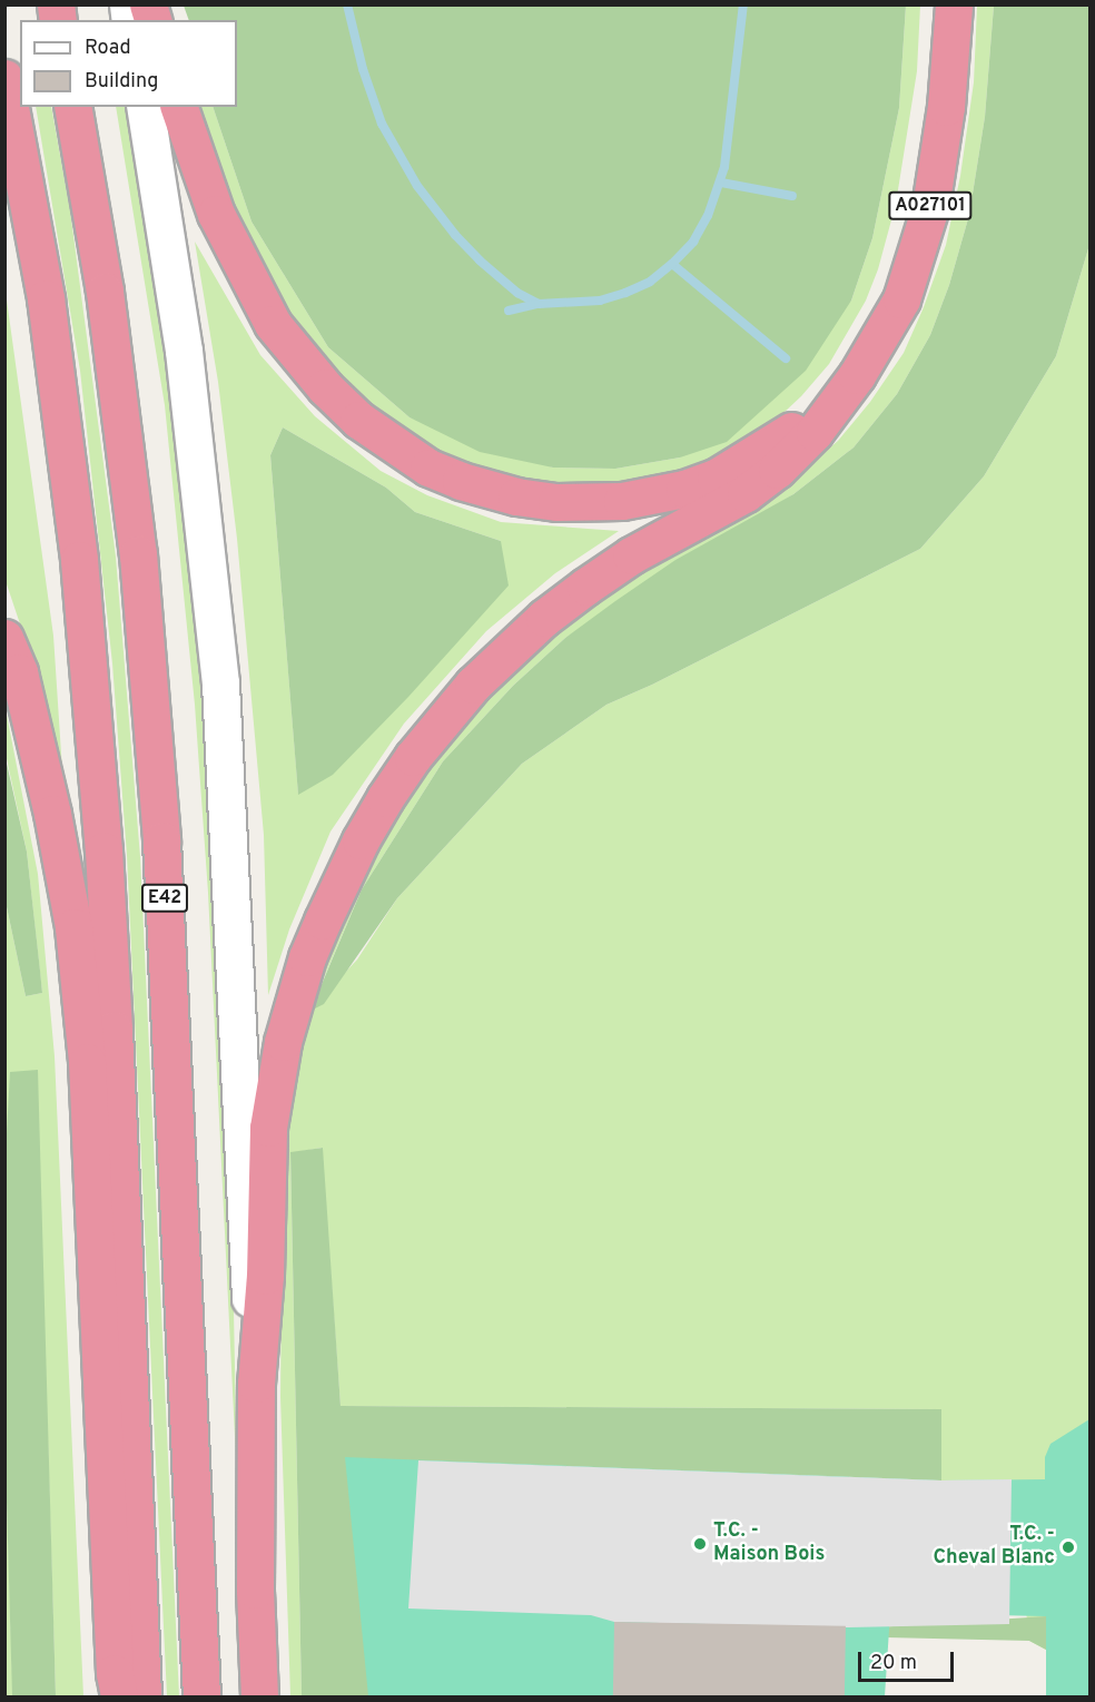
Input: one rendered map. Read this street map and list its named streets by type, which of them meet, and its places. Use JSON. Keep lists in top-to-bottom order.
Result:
{
  "streets": {
    "highway": ["A027101", "E42"]
  },
  "places": ["T.C. - Maison Bois", "T.C. - Cheval Blanc"],
  "legend": ["Road", "Building"],
  "scale_bar": "20 m"
}
